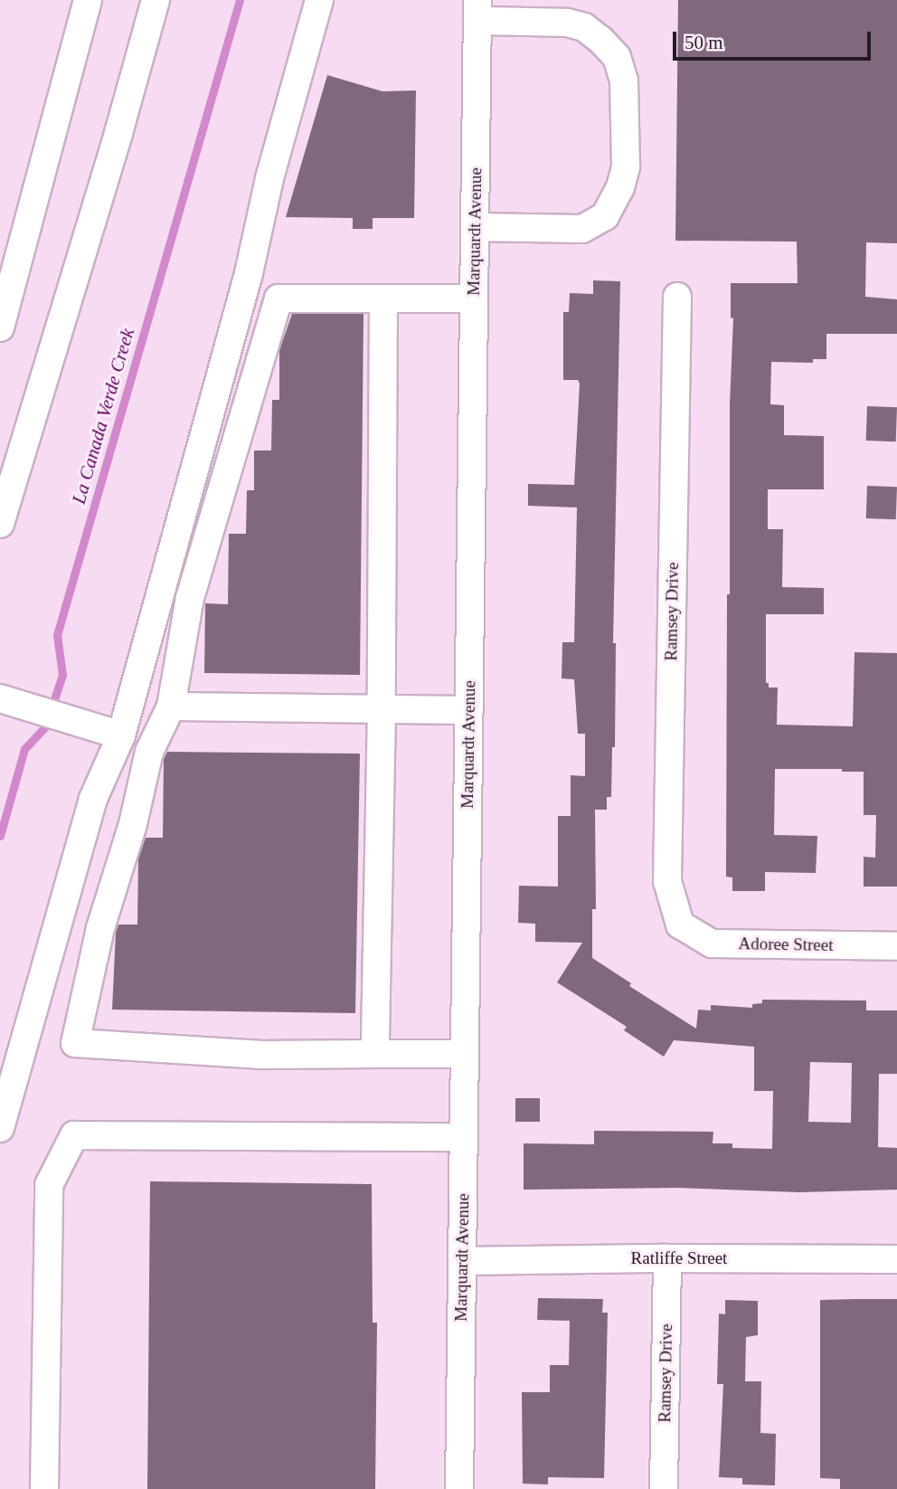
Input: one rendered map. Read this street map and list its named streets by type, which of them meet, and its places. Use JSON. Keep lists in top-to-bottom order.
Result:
{
  "streets": {
    "street": [
      "Marquardt Avenue",
      "Ramsey Drive",
      "Adoree Street",
      "Ratliffe Street"
    ]
  },
  "crossings": [
    ["Marquardt Avenue", "Ratliffe Street"],
    ["Ramsey Drive", "Adoree Street"],
    ["Ramsey Drive", "Ratliffe Street"]
  ],
  "water": ["La Canada Verde Creek"],
  "scale_bar": "50 m"
}
